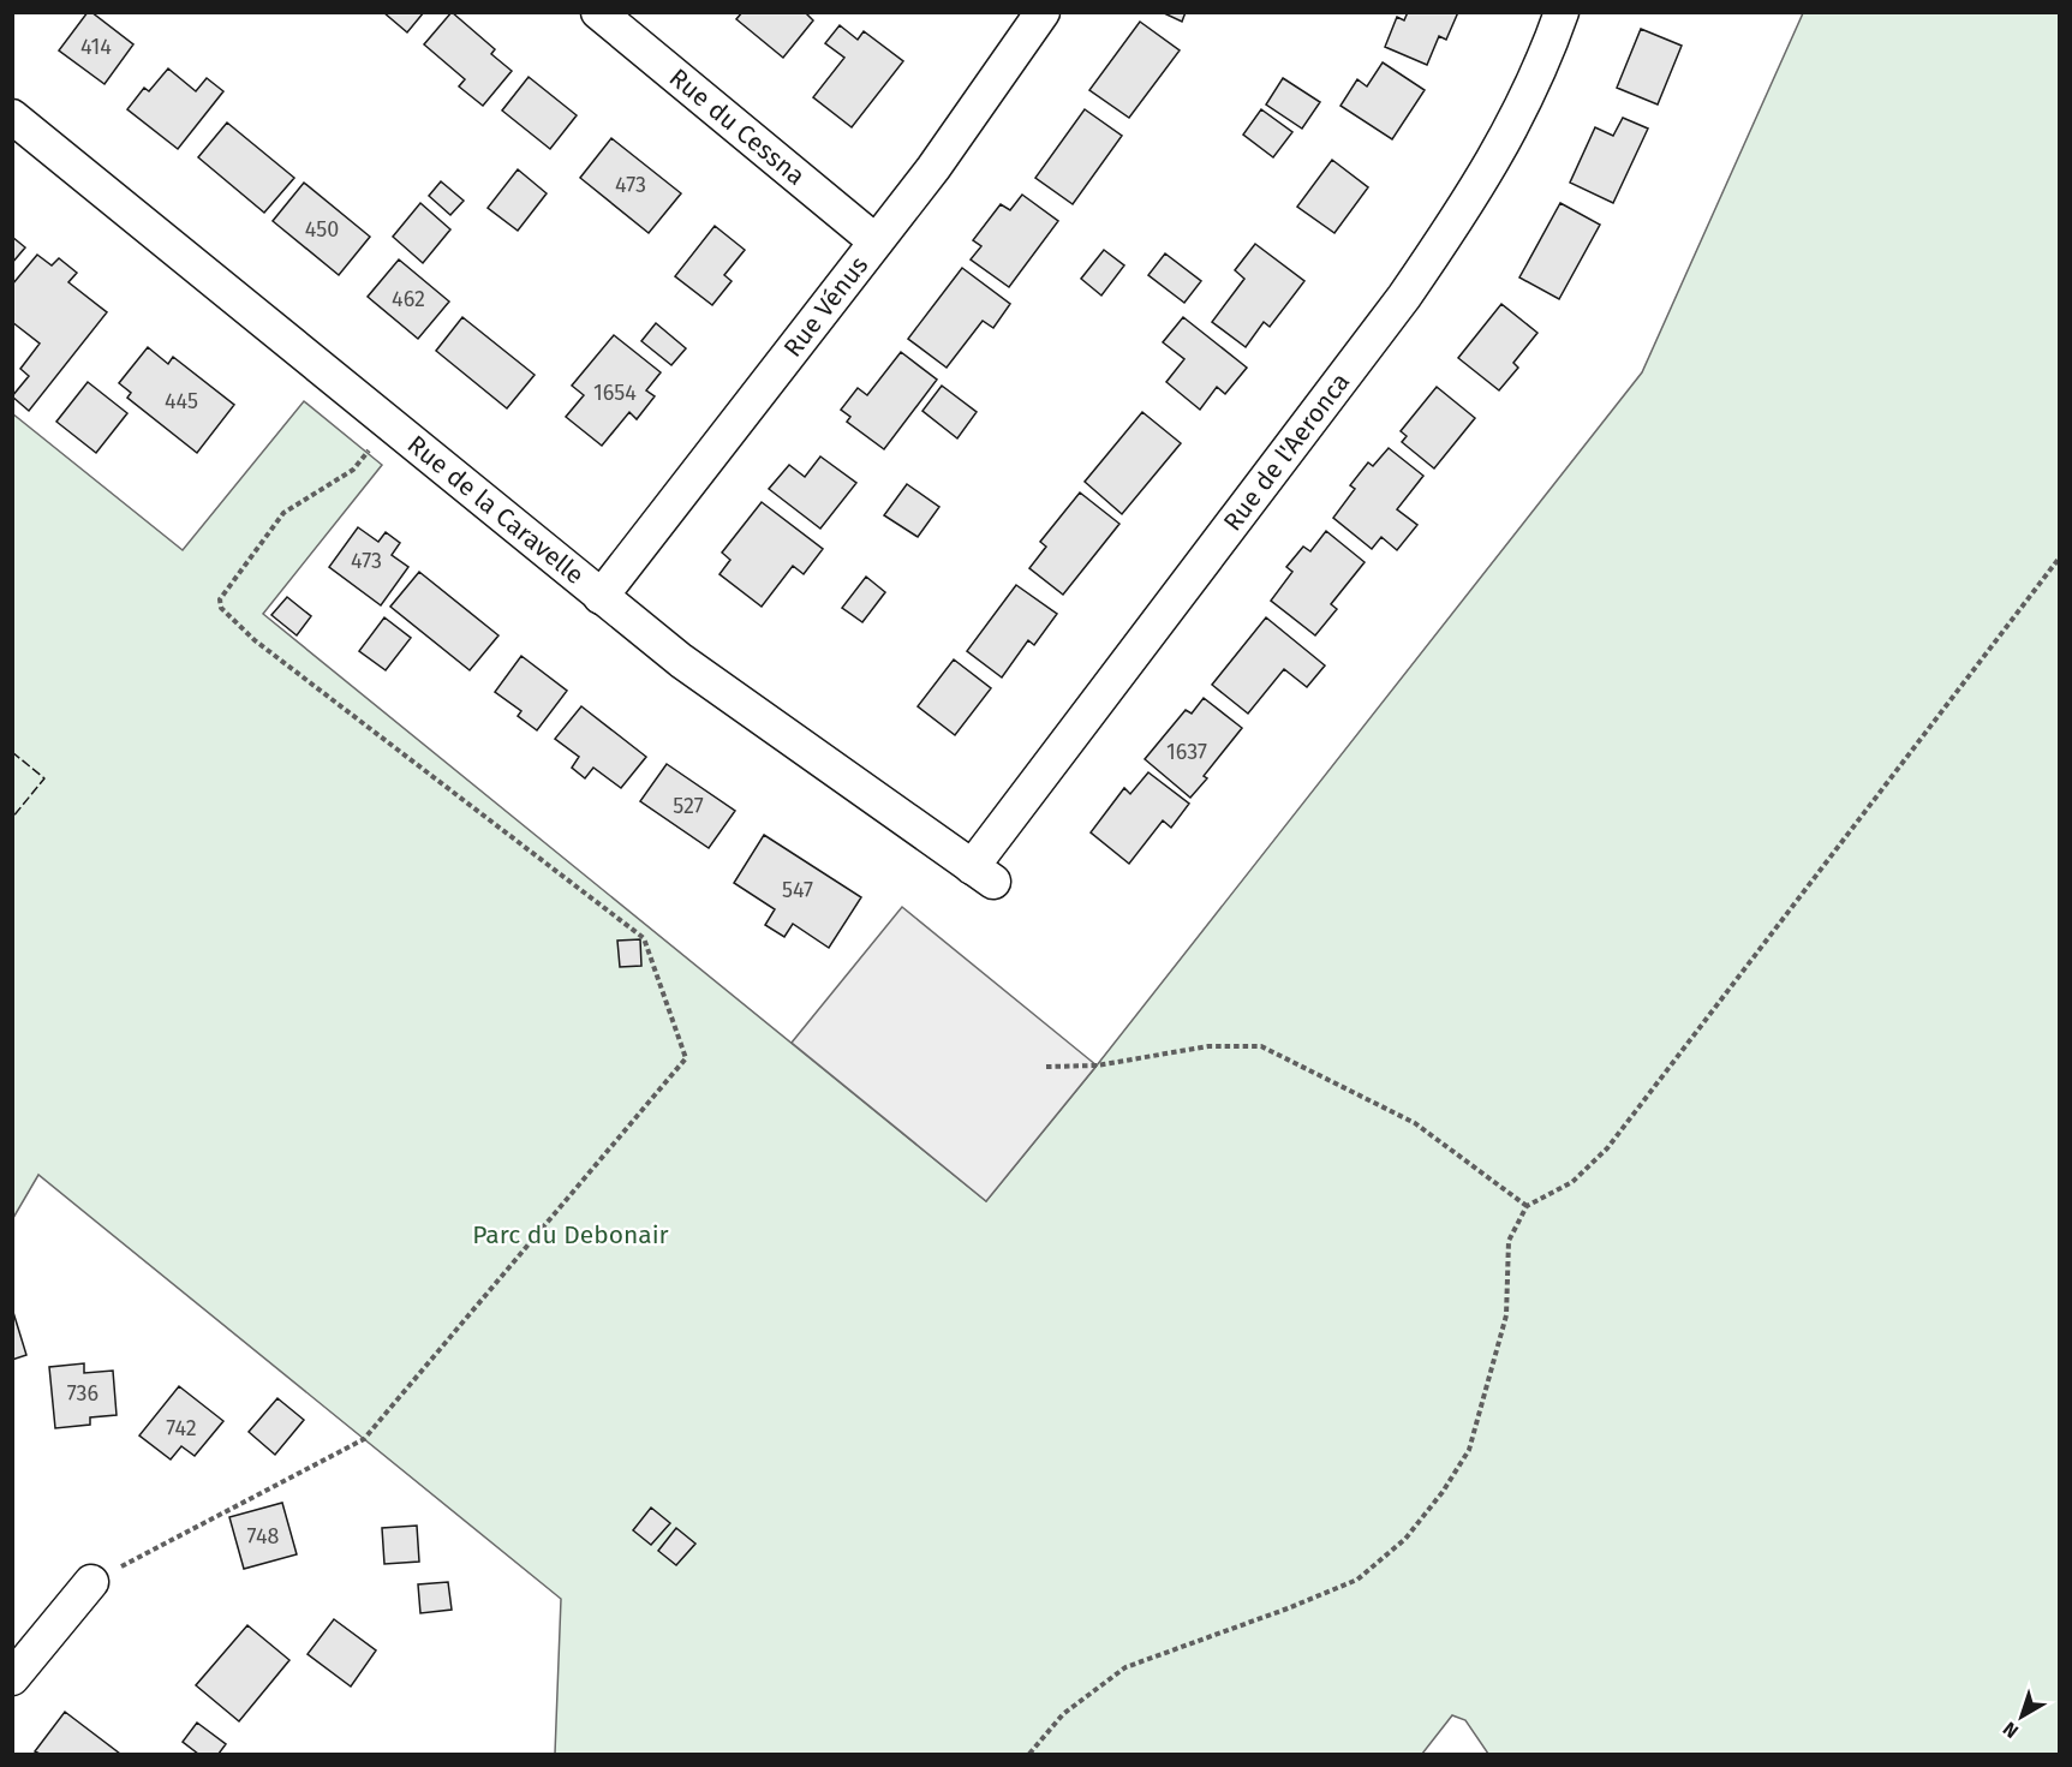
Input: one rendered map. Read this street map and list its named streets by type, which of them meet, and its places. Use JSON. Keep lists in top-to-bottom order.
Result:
{
  "streets": {
    "street": [
      "Rue du Cessna",
      "Rue Vénus",
      "Rue de l'Aeronca",
      "Rue de la Caravelle"
    ]
  },
  "crossings": [
    ["Rue du Cessna", "Rue Vénus"],
    ["Rue Vénus", "Rue de la Caravelle"],
    ["Rue de l'Aeronca", "Rue de la Caravelle"]
  ],
  "parks": ["Parc du Debonair"],
  "house_numbers": [
    "414",
    "473",
    "450",
    "462",
    "1654",
    "445",
    "473",
    "1637",
    "527",
    "547",
    "736",
    "742",
    "748"
  ],
  "north": "bottom left"
}
